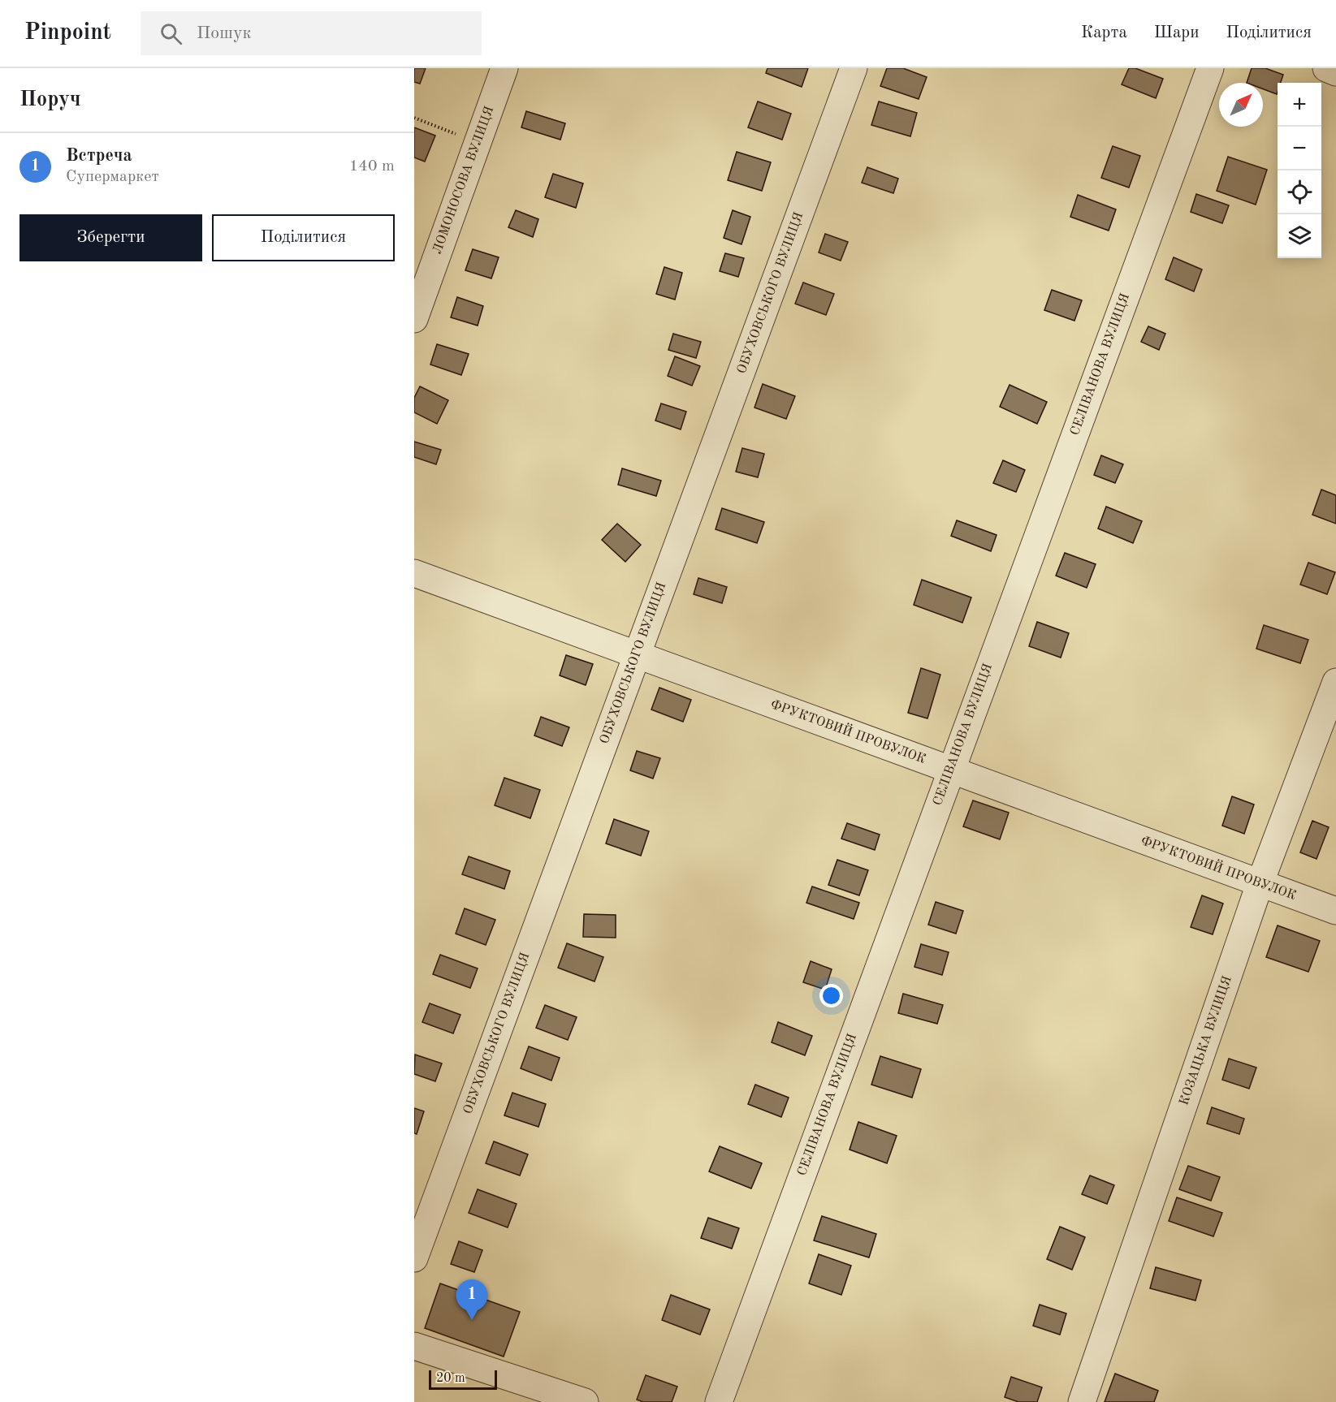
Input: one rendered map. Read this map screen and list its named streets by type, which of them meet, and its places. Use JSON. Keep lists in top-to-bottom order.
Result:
{
  "streets": {
    "street": [
      "ЛОМОНОСОВА ВУЛИЦЯ",
      "ОБУХОВСЬКОГО ВУЛИЦЯ",
      "СЕЛІВАНОВА ВУЛИЦЯ",
      "ФРУКТОВИЙ ПРОВУЛОК",
      "КОЗАЦЬКА ВУЛИЦЯ"
    ]
  },
  "crossings": [
    ["ОБУХОВСЬКОГО ВУЛИЦЯ", "ФРУКТОВИЙ ПРОВУЛОК"],
    ["СЕЛІВАНОВА ВУЛИЦЯ", "ФРУКТОВИЙ ПРОВУЛОК"],
    ["ФРУКТОВИЙ ПРОВУЛОК", "КОЗАЦЬКА ВУЛИЦЯ"]
  ],
  "scale_bar": "20 m",
  "north": "top right",
  "page": {
    "header": "Pinpoint",
    "search": "Пошук",
    "nav": ["Карта", "Шари", "Поділитися"],
    "heading": "Поруч",
    "map_buttons": ["+", "−"],
    "list": [
      {
        "mark": "1",
        "name": "Встреча",
        "note": "Супермаркет",
        "value": "140 m"
      }
    ],
    "buttons": ["Зберегти", "Поділитися"],
    "pins": "1",
    "scale": "20 m"
  }
}
